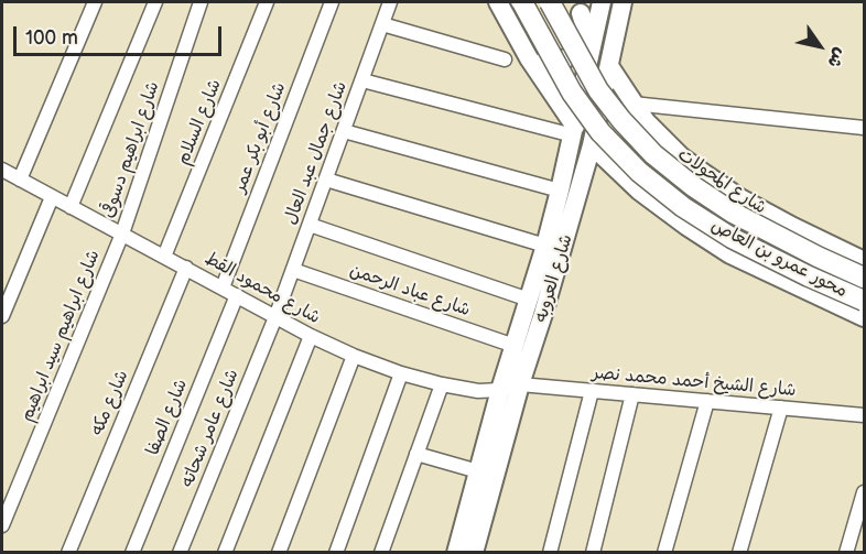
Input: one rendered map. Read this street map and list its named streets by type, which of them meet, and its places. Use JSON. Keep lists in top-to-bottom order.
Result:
{
  "streets": {
    "main road": ["محور عمرو بن العاص"],
    "street": [
      "شارع السلام",
      "شارع أبو بكر عمر",
      "شارع ابراهيم دسوقى",
      "شارع جمال عبد العال",
      "شارع المحولات",
      "شارع العروبه",
      "شارع محمود القط",
      "شارع عباد الرحمن",
      "شارع ابراهيم سيد ابراهيم",
      "شارع الشيخ أحمد محمد نصر",
      "شارع مكه",
      "شارع الصفا",
      "شارع عامر شحاته"
    ]
  },
  "crossings": [
    ["شارع السلام", "شارع محمود القط"],
    ["شارع أبو بكر عمر", "شارع محمود القط"],
    ["شارع ابراهيم دسوقى", "شارع محمود القط"],
    ["شارع ابراهيم دسوقى", "شارع ابراهيم سيد ابراهيم"],
    ["شارع جمال عبد العال", "شارع محمود القط"],
    ["شارع جمال عبد العال", "شارع عباد الرحمن"],
    ["شارع جمال عبد العال", "شارع عامر شحاته"],
    ["شارع المحولات", "شارع العروبه"],
    ["شارع العروبه", "شارع محمود القط"],
    ["شارع العروبه", "شارع عباد الرحمن"],
    ["شارع العروبه", "شارع الشيخ أحمد محمد نصر"],
    ["شارع محمود القط", "شارع ابراهيم سيد ابراهيم"],
    ["شارع محمود القط", "شارع الشيخ أحمد محمد نصر"],
    ["شارع محمود القط", "شارع مكه"],
    ["شارع محمود القط", "شارع الصفا"],
    ["شارع محمود القط", "شارع عامر شحاته"]
  ],
  "scale_bar": "100 m",
  "north": "bottom right"
}
